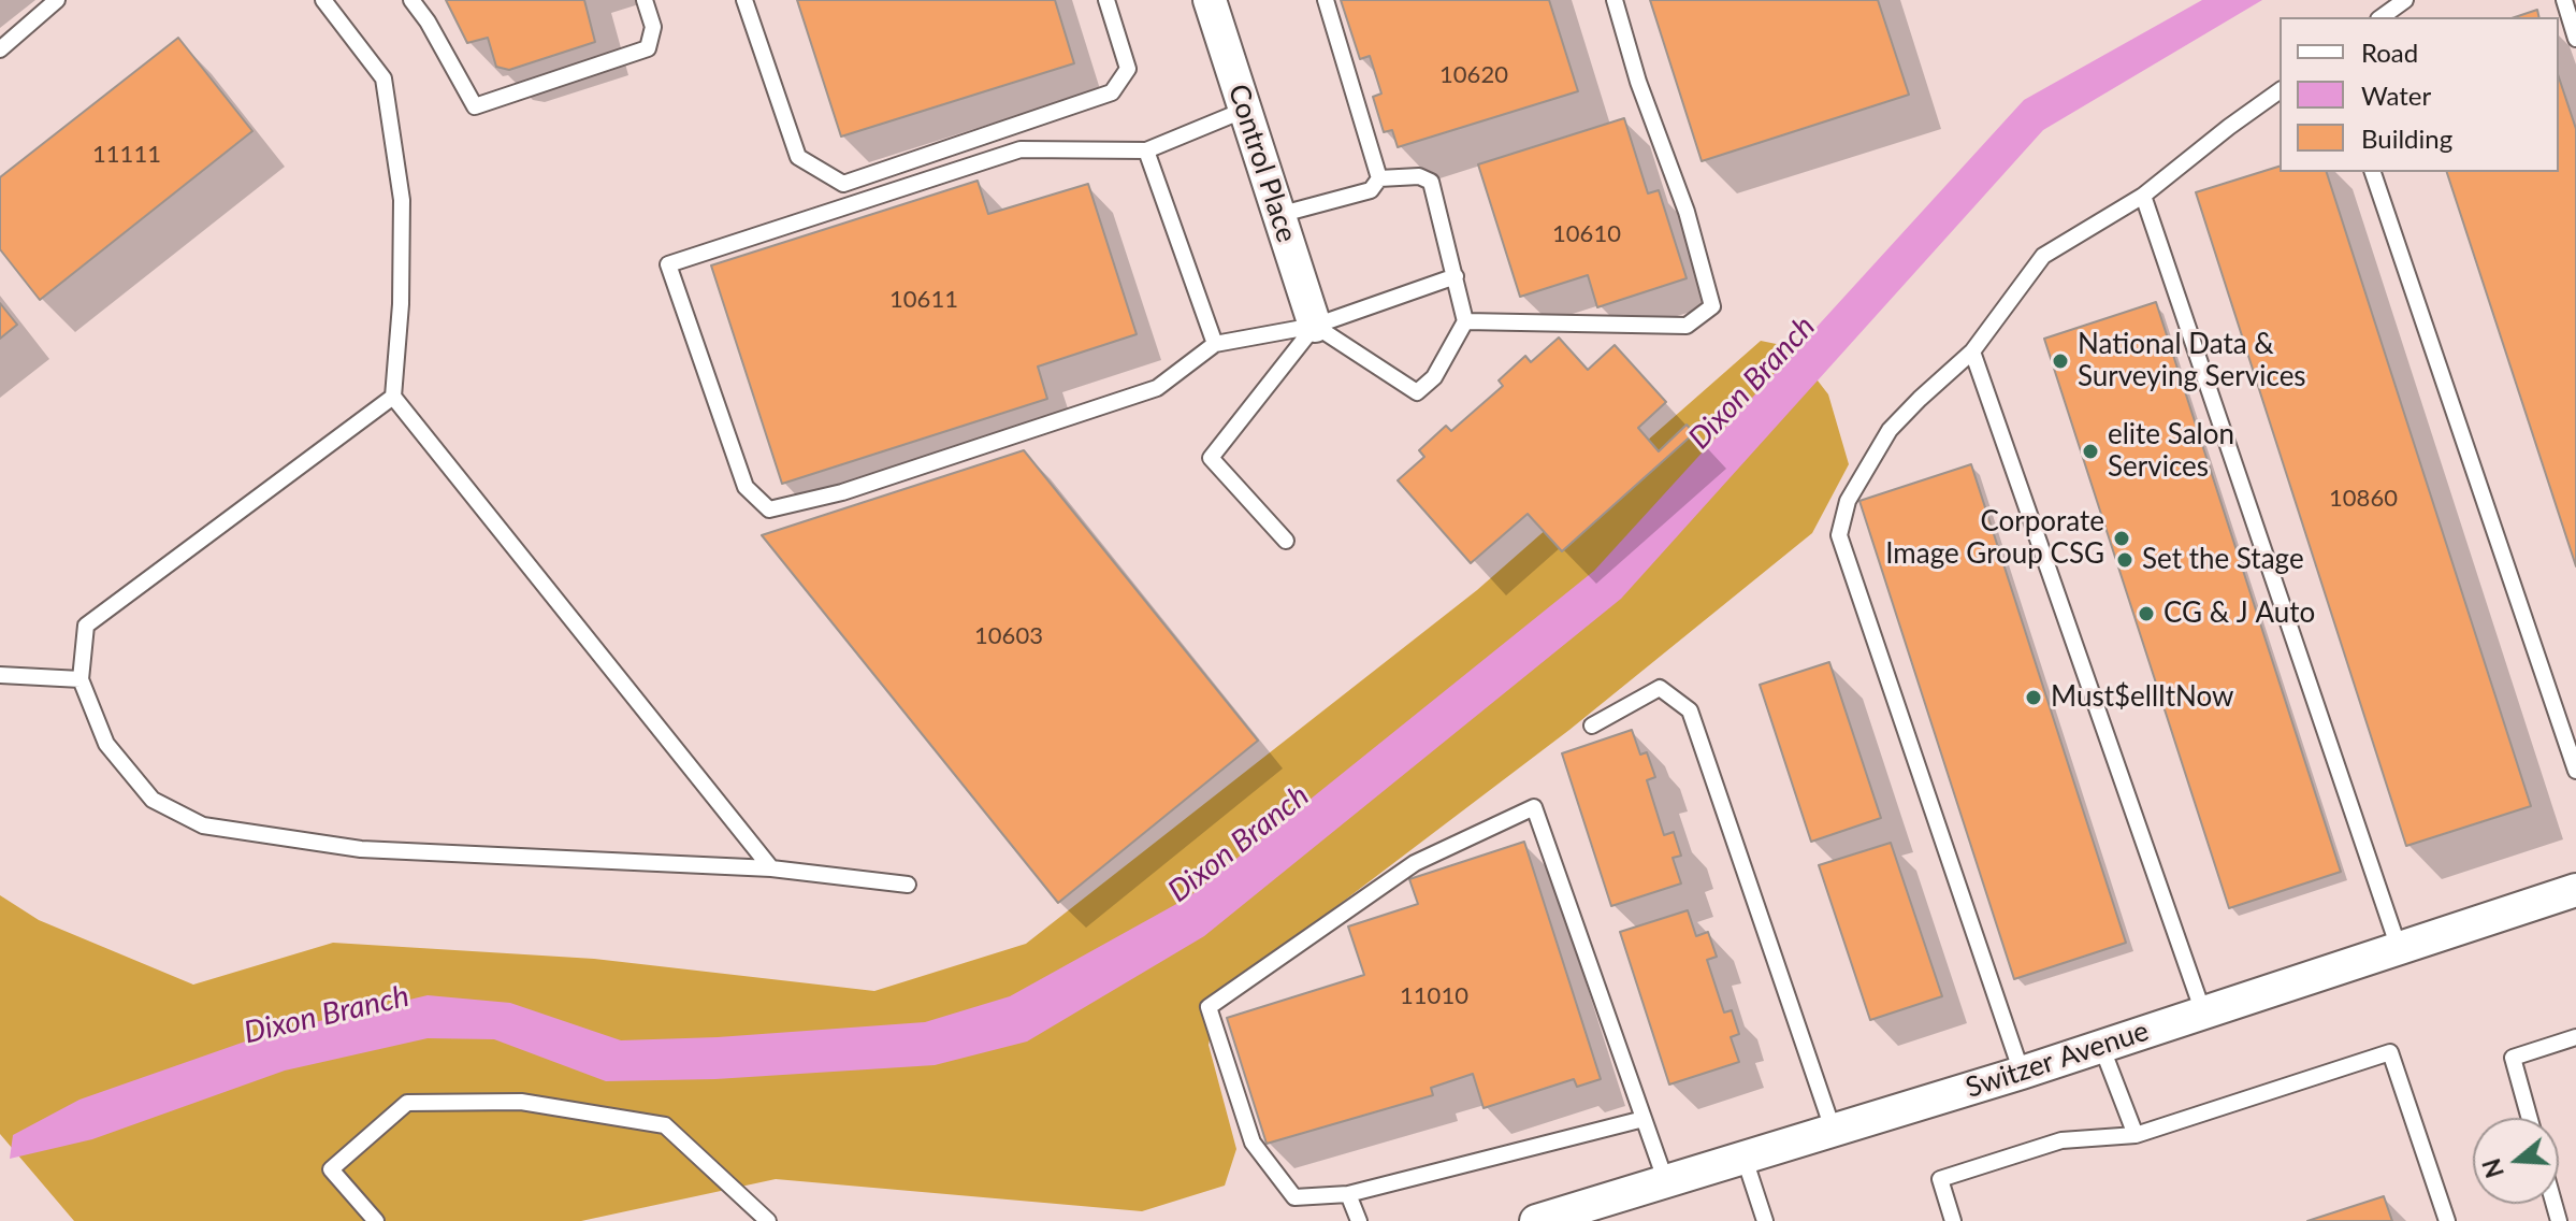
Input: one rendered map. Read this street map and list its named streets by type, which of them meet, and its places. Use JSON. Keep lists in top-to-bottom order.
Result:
{
  "streets": {
    "street": ["Control Place", "Switzer Avenue"]
  },
  "water": ["Dixon Branch"],
  "places": [
    "National Data & Surveying Services",
    "elite Salon Services",
    "Corporate Image Group CSG",
    "Set the Stage",
    "CG & J Auto",
    "Must$ellItNow"
  ],
  "house_numbers": [
    "10620",
    "11111",
    "10610",
    "10611",
    "10860",
    "10603",
    "11010"
  ],
  "legend": ["Road", "Water", "Building"],
  "north": "left"
}
